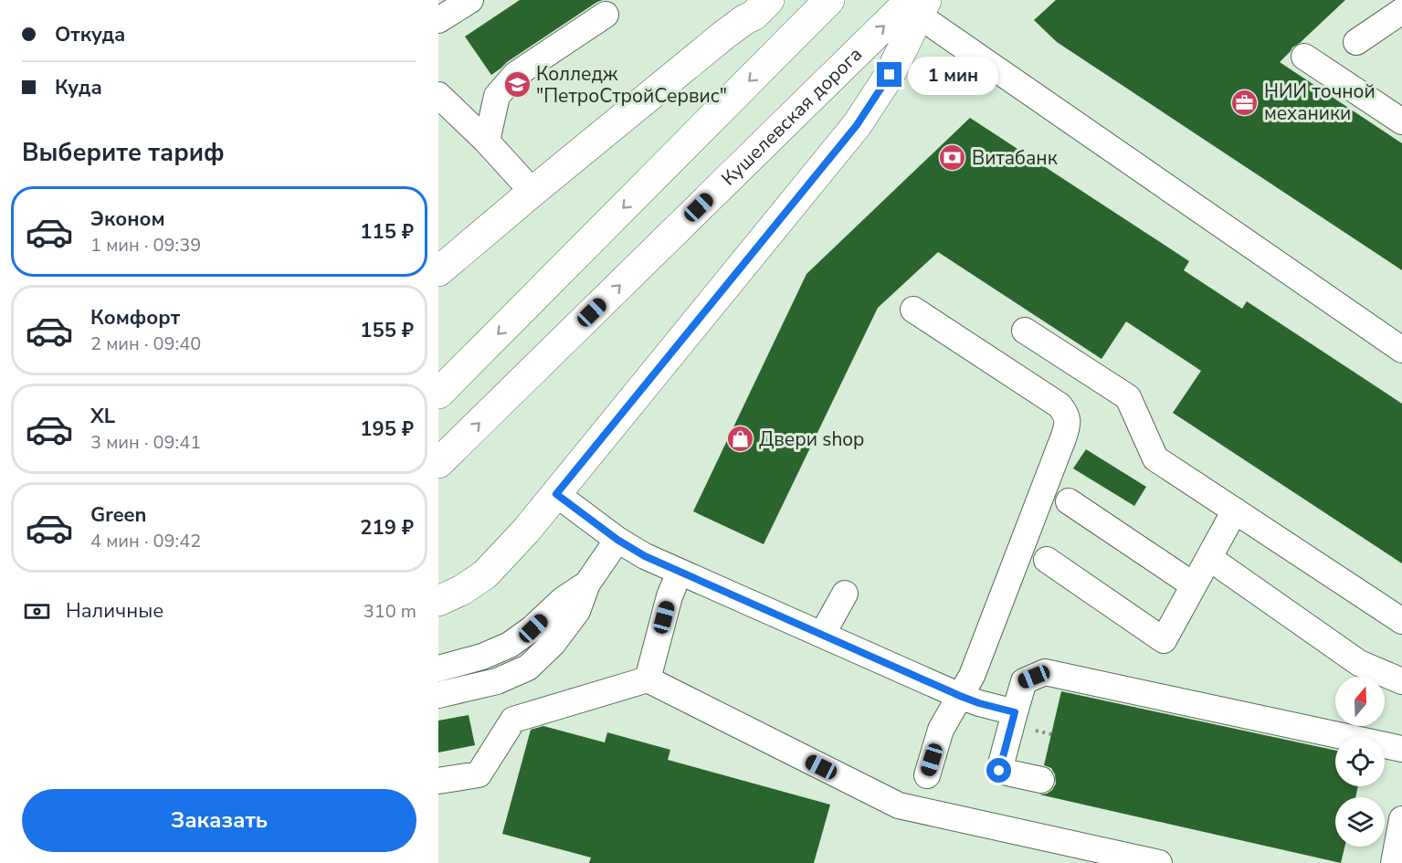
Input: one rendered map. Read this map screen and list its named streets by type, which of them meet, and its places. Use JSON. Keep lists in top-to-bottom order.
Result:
{
  "streets": {
    "main road": ["Кушелевская дорога"]
  },
  "places": {
    "school or university": ["Колледж \"ПетроСтройСервис\""],
    "office": ["НИИ точной механики"],
    "bank": ["Витабанк"],
    "shop": ["Двери shop"]
  },
  "north": "top",
  "page": {
    "banner": ["Откуда", "Куда"],
    "bubble": "1 мин",
    "heading": "Выберите тариф",
    "list": [
      {
        "name": "Эконом",
        "note": "1 мин · 09:39",
        "value": "115 ₽"
      },
      {
        "name": "Комфорт",
        "note": "2 мин · 09:40",
        "value": "155 ₽"
      },
      {
        "name": "XL",
        "note": "3 мин · 09:41",
        "value": "195 ₽"
      },
      {
        "name": "Green",
        "note": "4 мин · 09:42",
        "value": "219 ₽"
      }
    ],
    "pay": ["Наличные", "310 m"],
    "buttons": "Заказать"
  }
}
